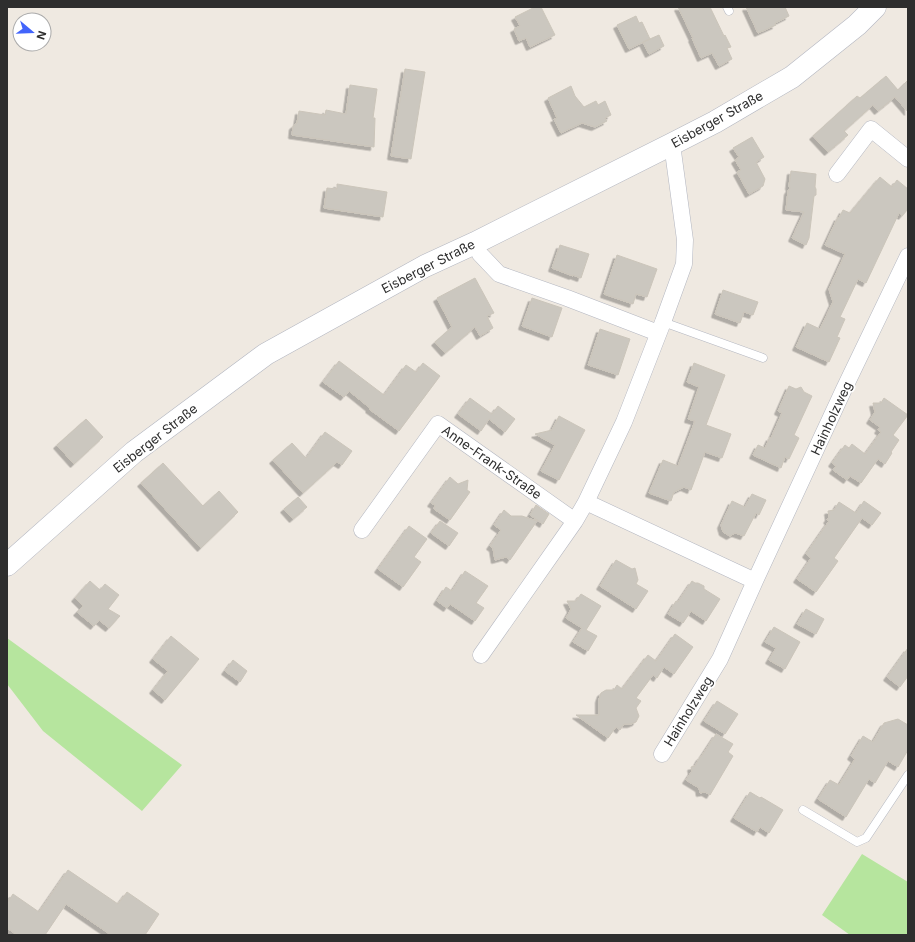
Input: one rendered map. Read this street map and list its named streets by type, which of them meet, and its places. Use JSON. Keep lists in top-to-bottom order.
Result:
{
  "streets": {
    "main road": ["Eisberger Straße"],
    "street": ["Hainholzweg", "Anne-Frank-Straße"]
  },
  "north": "right"
}
